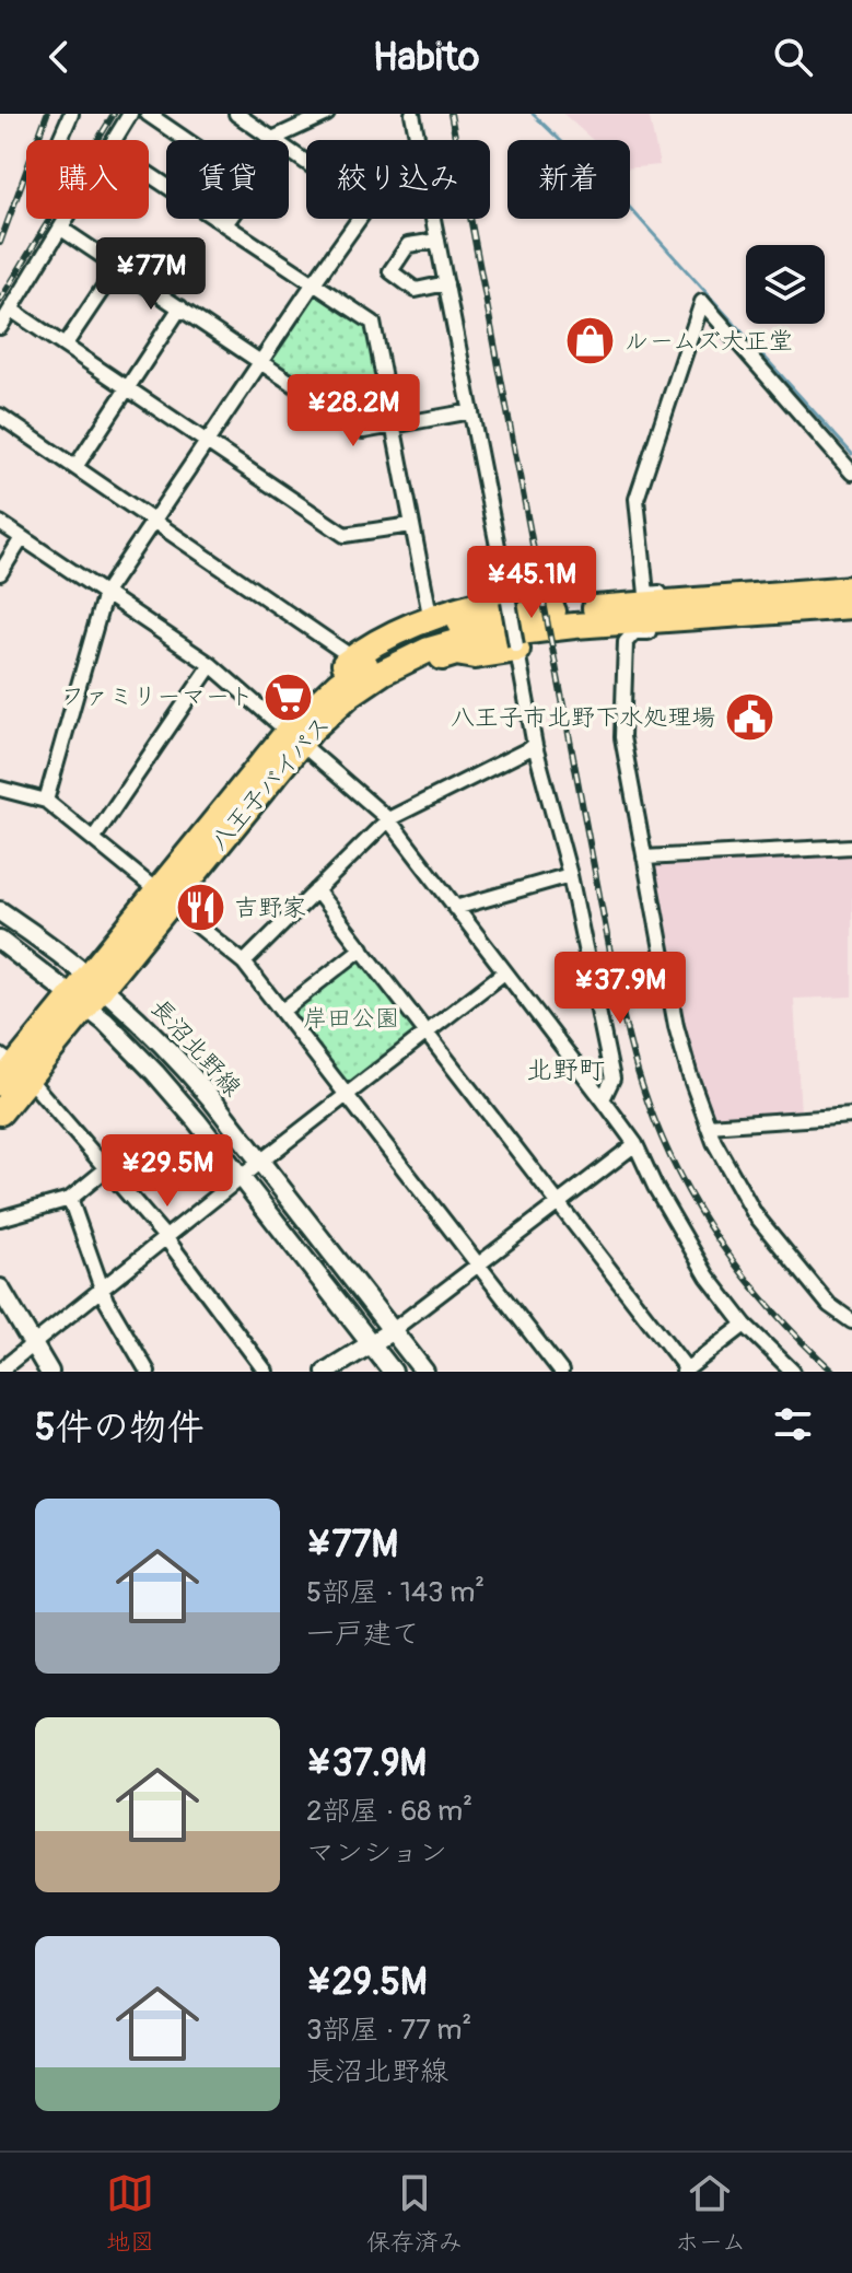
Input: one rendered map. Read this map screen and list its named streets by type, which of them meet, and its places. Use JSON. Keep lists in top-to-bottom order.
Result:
{
  "streets": {
    "highway": ["八王子バイパス"],
    "main road": ["長沼北野線"]
  },
  "crossings": [
    ["八王子バイパス", "長沼北野線"]
  ],
  "districts": ["北野町"],
  "parks": ["岸田公園"],
  "places": {
    "shop": ["ルームズ大正堂"],
    "supermarket": ["ファミリーマート"],
    "public building": ["八王子市北野下水処理場"],
    "restaurant": ["吉野家"]
  },
  "page": {
    "header": "Habito",
    "chip": [
      "購入",
      "賃貸",
      "絞り込み",
      "新着"
    ],
    "price": [
      "¥77M",
      "¥28.2M",
      "¥45.1M",
      "¥37.9M",
      "¥29.5M"
    ],
    "heading": "5件の物件",
    "list": [
      {
        "name": "¥77M",
        "note": "5部屋 · 143 m² · 一戸建て"
      },
      {
        "name": "¥37.9M",
        "note": "2部屋 · 68 m² · マンション"
      },
      {
        "name": "¥29.5M",
        "note": "3部屋 · 77 m² · 長沼北野線"
      }
    ],
    "tabs": ["地図", "保存済み", "ホーム"]
  }
}
